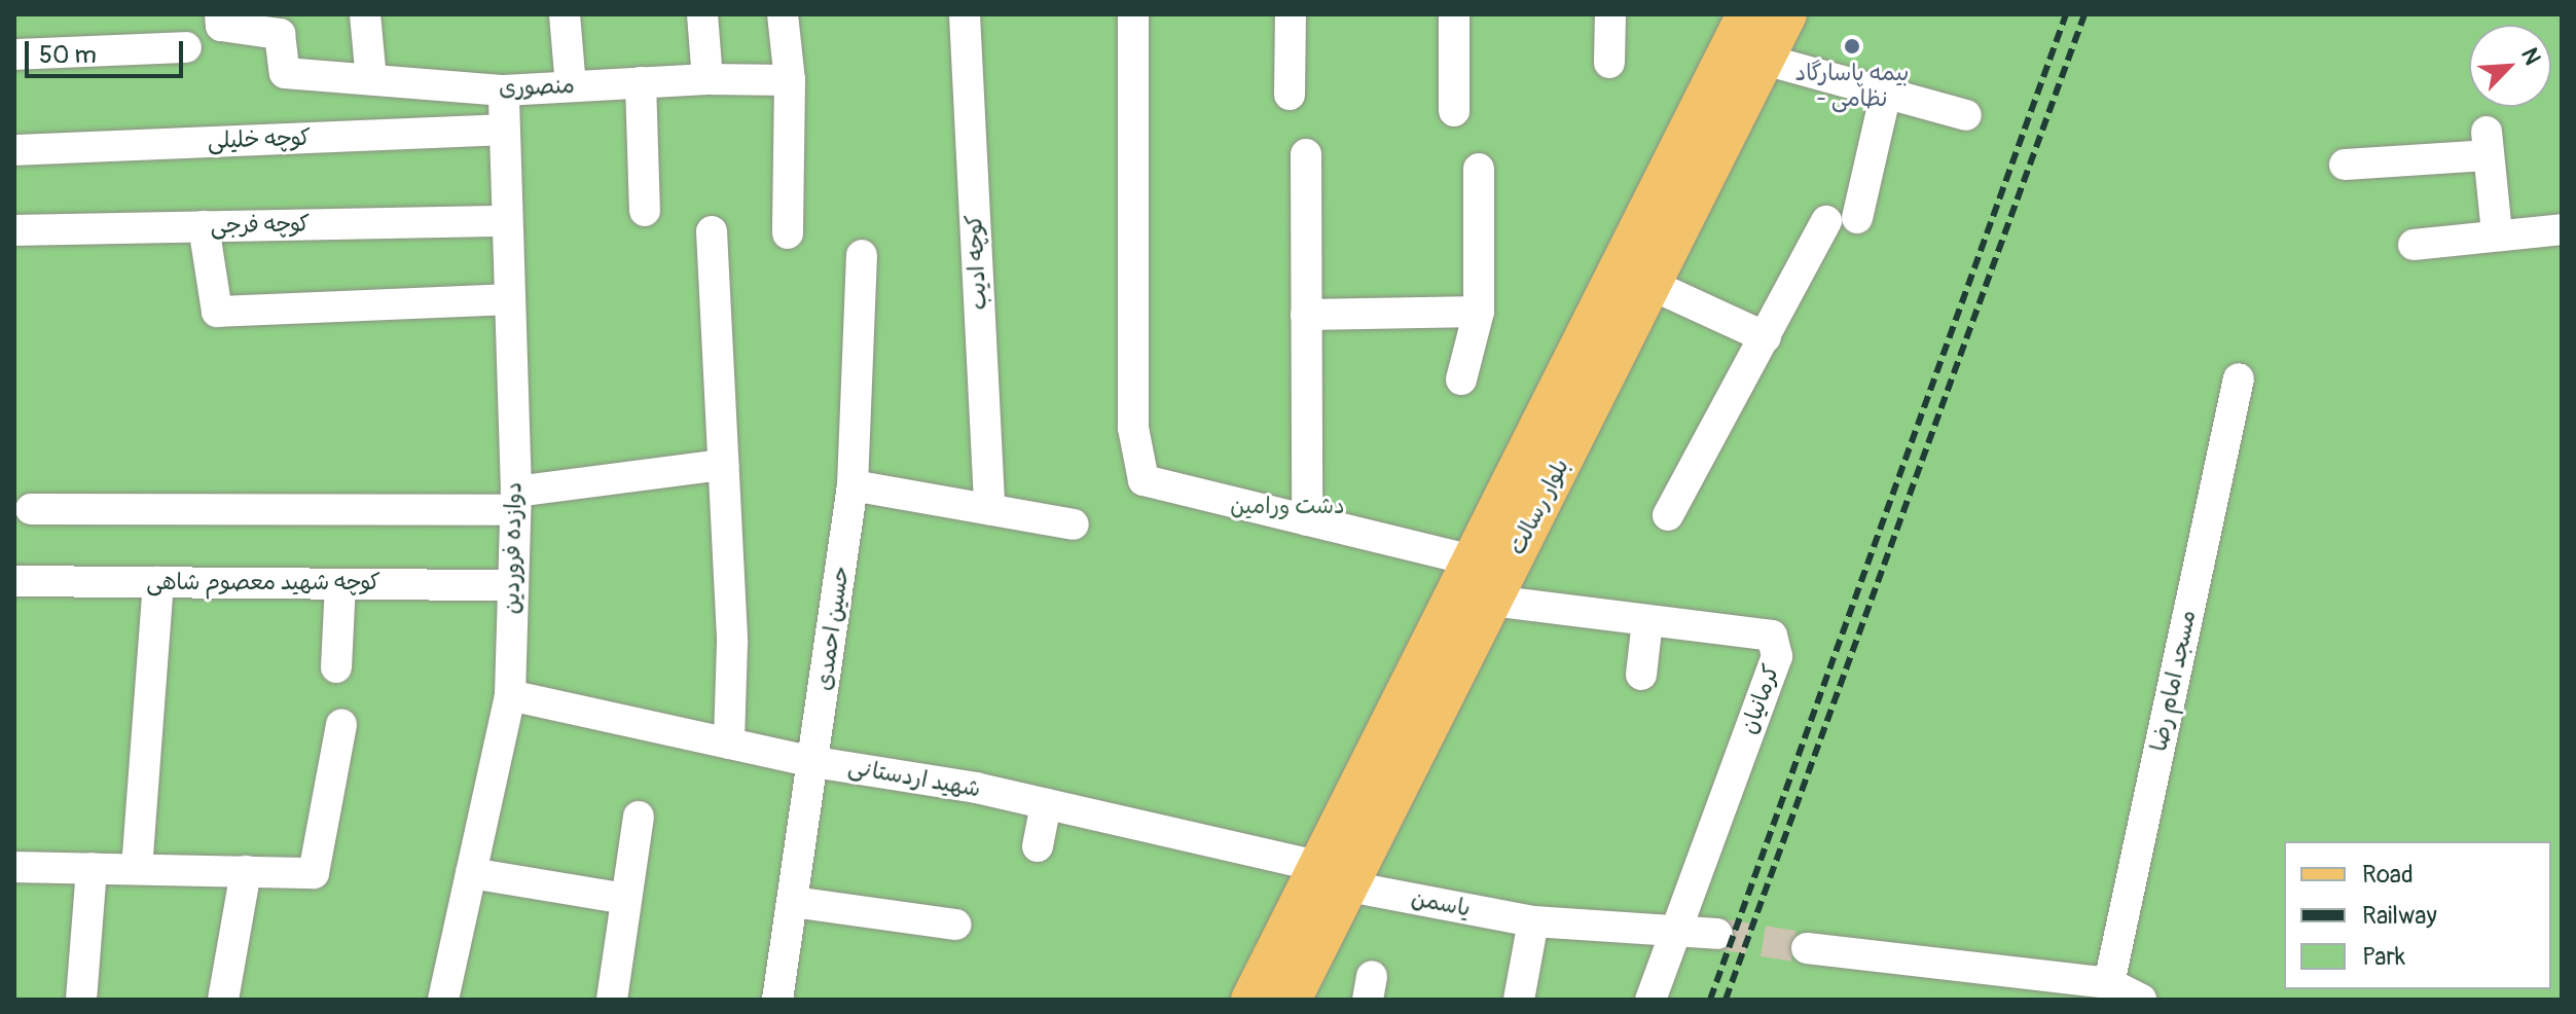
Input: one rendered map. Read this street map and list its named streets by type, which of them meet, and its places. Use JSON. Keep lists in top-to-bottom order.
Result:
{
  "streets": {
    "main road": ["بلوار رسالت"],
    "street": [
      "منصوری",
      "کوچه خلیلی",
      "کوچه فرجی",
      "کوچه ادیب",
      "دوازده فروردین",
      "کوچه شهید معصوم شاهی",
      "حسین احمدی",
      "مسجد امام رضا",
      "کرمانیان",
      "شهید اردستانی",
      "یاسمن"
    ]
  },
  "crossings": [
    ["منصوری", "دوازده فروردین"],
    ["کوچه خلیلی", "دوازده فروردین"],
    ["کوچه فرجی", "دوازده فروردین"],
    ["بلوار رسالت", "کرمانیان"],
    ["بلوار رسالت", "شهید اردستانی"],
    ["بلوار رسالت", "یاسمن"],
    ["دوازده فروردین", "کوچه شهید معصوم شاهی"],
    ["دوازده فروردین", "شهید اردستانی"],
    ["حسین احمدی", "شهید اردستانی"],
    ["کرمانیان", "یاسمن"],
    ["شهید اردستانی", "یاسمن"]
  ],
  "parks": ["دشت ورامین"],
  "places": ["بیمه پاسارگاد - نظامی"],
  "legend": ["Road", "Railway", "Park"],
  "scale_bar": "50 m",
  "north": "top right"
}
